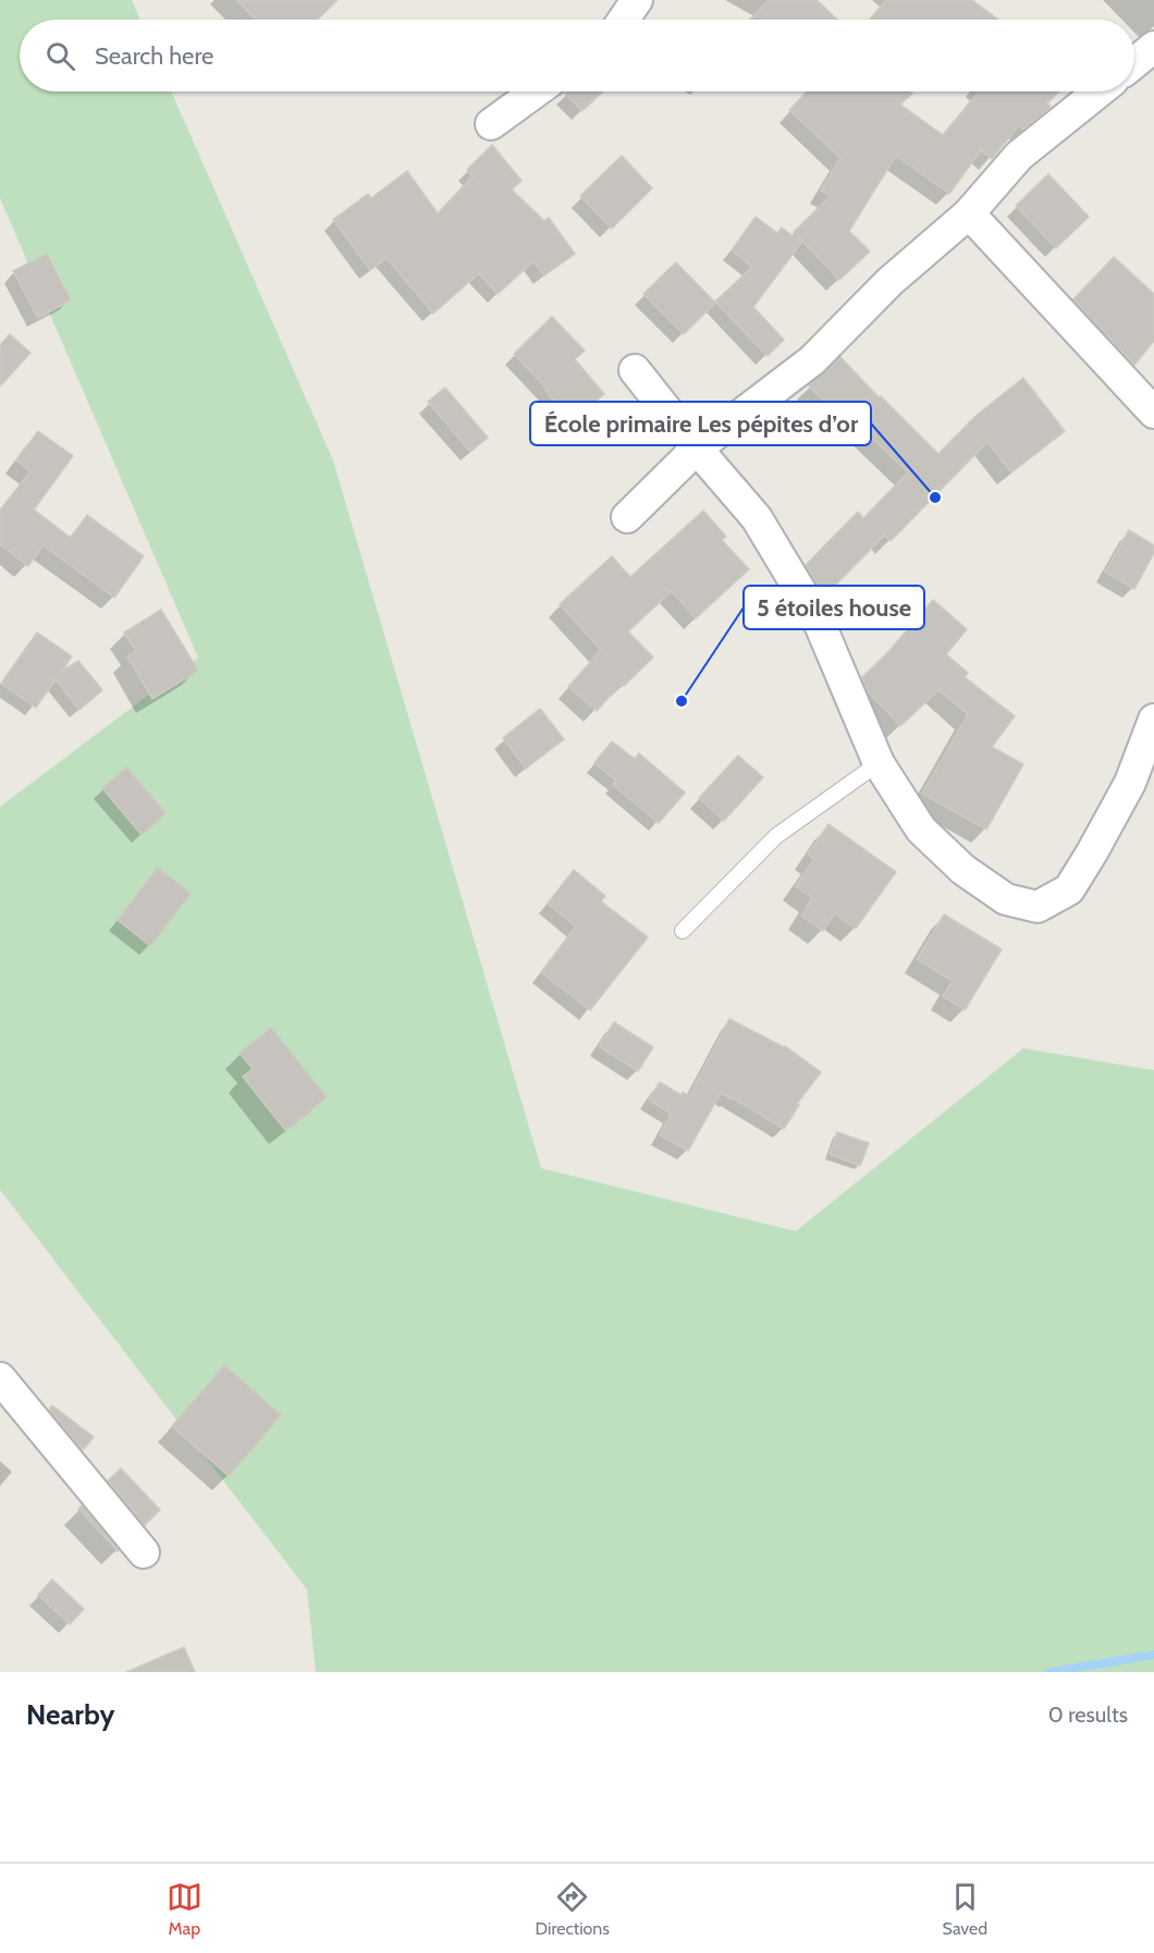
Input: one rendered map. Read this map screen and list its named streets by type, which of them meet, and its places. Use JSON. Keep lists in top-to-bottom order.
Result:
{
  "places": ["École primaire Les pépites d’or", "5 étoiles house"],
  "page": {
    "search": "Search here",
    "heading": ["Nearby", "0 results"],
    "nav": ["Map", "Directions", "Saved"]
  }
}
